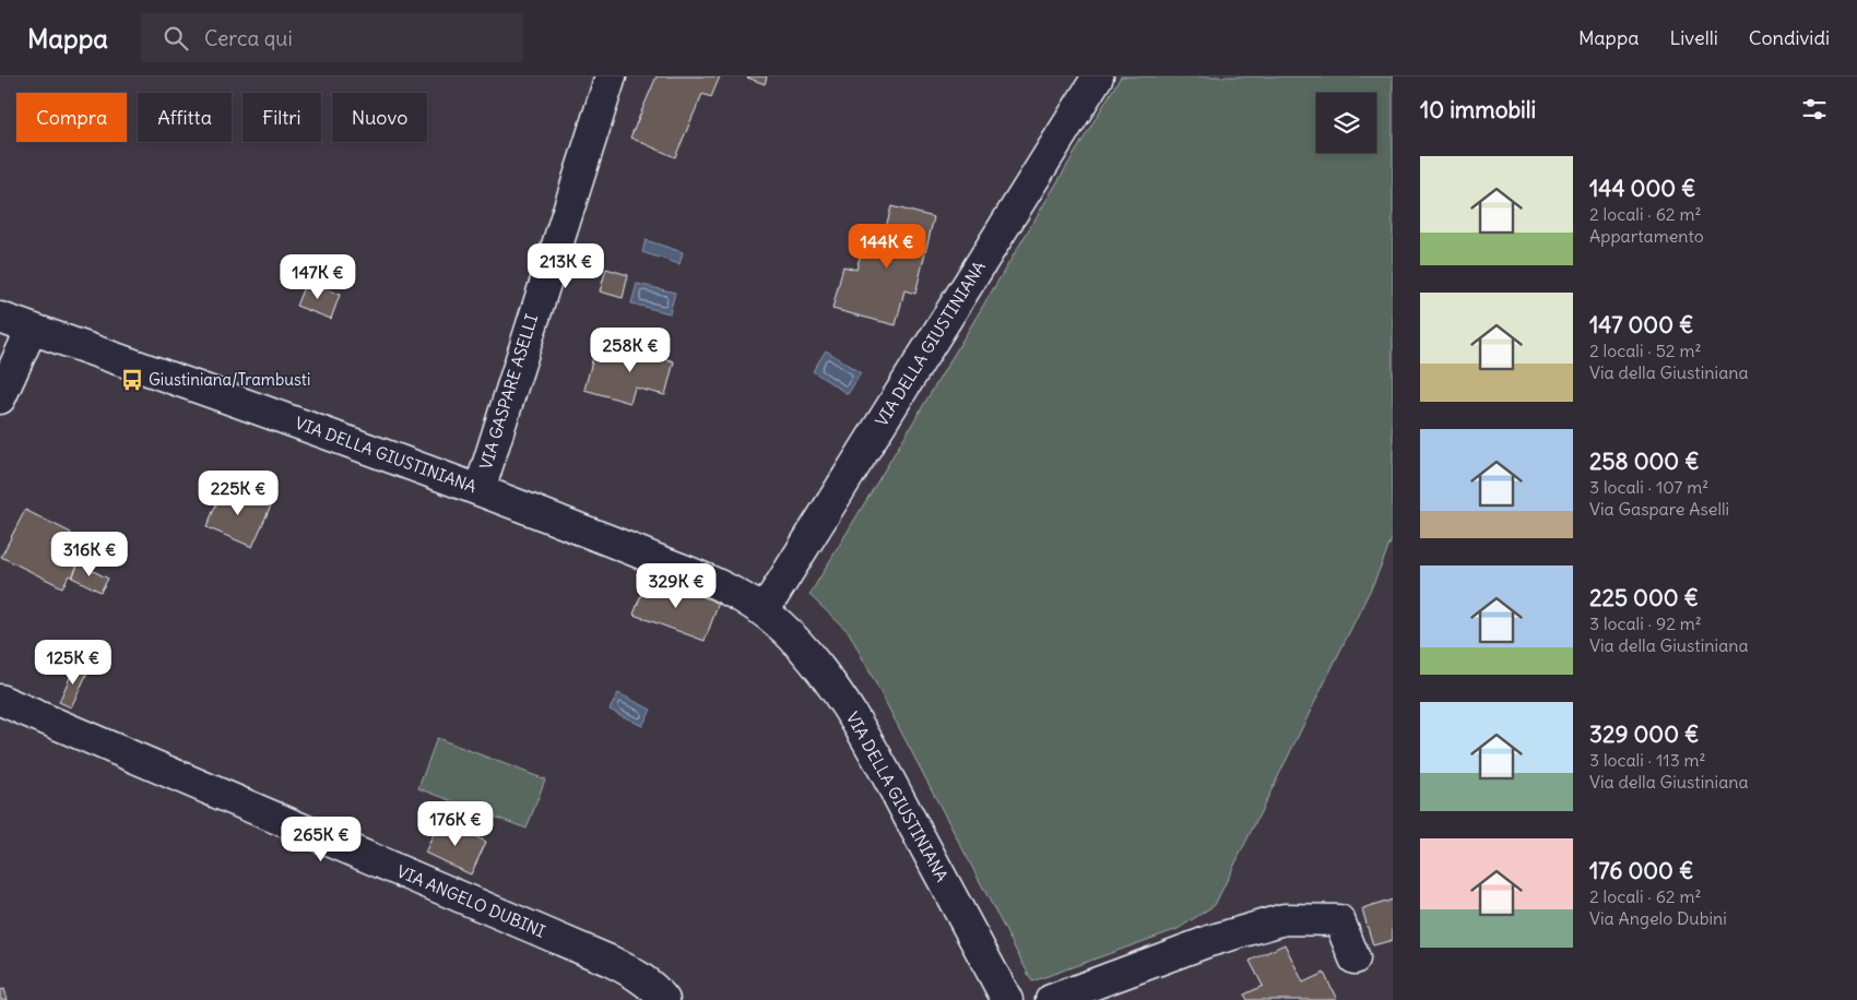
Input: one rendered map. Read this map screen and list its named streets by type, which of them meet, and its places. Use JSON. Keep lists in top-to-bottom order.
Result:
{
  "streets": {
    "street": ["VIA DELLA GIUSTINIANA", "VIA GASPARE ASELLI", "VIA ANGELO DUBINI"]
  },
  "crossings": [
    ["VIA DELLA GIUSTINIANA", "VIA GASPARE ASELLI"]
  ],
  "places": {
    "bus stop": ["Giustiniana/Trambusti"]
  },
  "page": {
    "header": "Mappa",
    "search": "Cerca qui",
    "nav": ["Mappa", "Livelli", "Condividi"],
    "heading": "10 immobili",
    "chip": [
      "Compra",
      "Affitta",
      "Filtri",
      "Nuovo"
    ],
    "list": [
      {
        "name": "144 000 €",
        "note": "2 locali · 62 m² · Appartamento"
      },
      {
        "name": "147 000 €",
        "note": "2 locali · 52 m² · Via della Giustiniana"
      },
      {
        "name": "258 000 €",
        "note": "3 locali · 107 m² · Via Gaspare Aselli"
      },
      {
        "name": "225 000 €",
        "note": "3 locali · 92 m² · Via della Giustiniana"
      },
      {
        "name": "329 000 €",
        "note": "3 locali · 113 m² · Via della Giustiniana"
      },
      {
        "name": "176 000 €",
        "note": "2 locali · 62 m² · Via Angelo Dubini"
      }
    ],
    "price": [
      "144K €",
      "213K €",
      "147K €",
      "258K €",
      "225K €",
      "316K €",
      "329K €",
      "125K €",
      "176K €",
      "265K €"
    ]
  }
}
